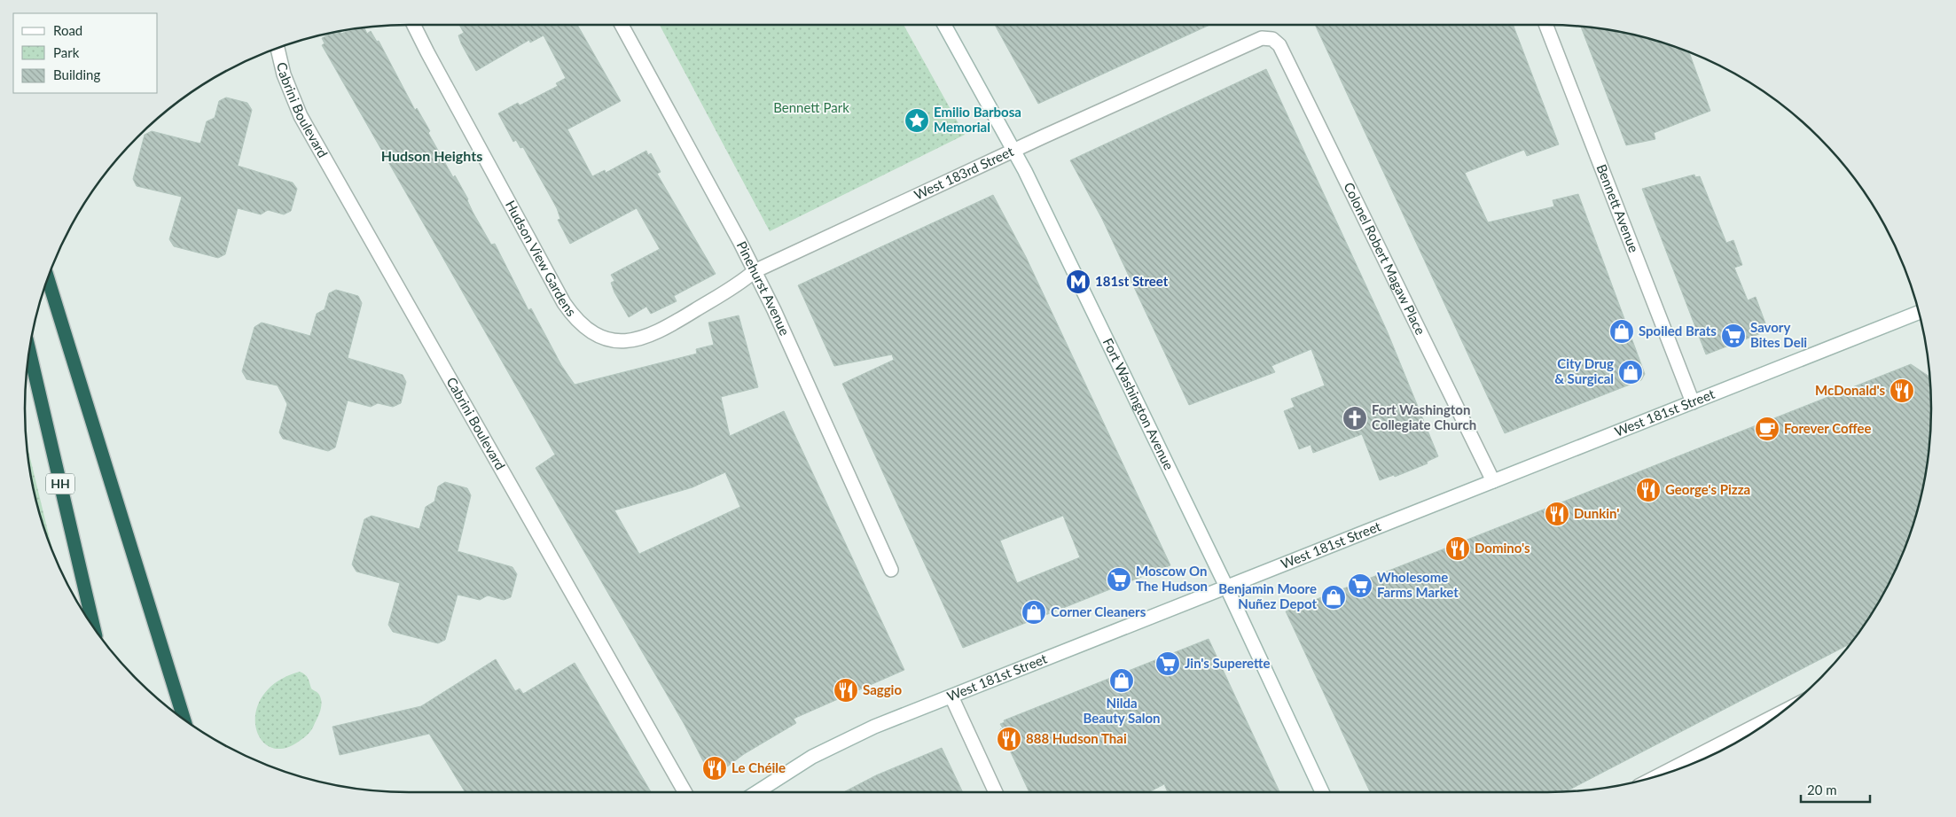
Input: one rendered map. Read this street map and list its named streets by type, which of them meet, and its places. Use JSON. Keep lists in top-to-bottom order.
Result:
{
  "streets": {
    "highway": ["HH"],
    "street": [
      "Cabrini Boulevard",
      "West 183rd Street",
      "Bennett Avenue",
      "Hudson View Gardens",
      "Colonel Robert Magaw Place",
      "Pinehurst Avenue",
      "Fort Washington Avenue",
      "West 181st Street"
    ]
  },
  "crossings": [
    ["West 183rd Street", "Hudson View Gardens"],
    ["West 183rd Street", "Colonel Robert Magaw Place"],
    ["West 183rd Street", "Pinehurst Avenue"],
    ["West 183rd Street", "Fort Washington Avenue"],
    ["Bennett Avenue", "West 181st Street"],
    ["Hudson View Gardens", "Pinehurst Avenue"],
    ["Colonel Robert Magaw Place", "West 181st Street"],
    ["Fort Washington Avenue", "West 181st Street"]
  ],
  "districts": ["Hudson Heights"],
  "parks": ["Bennett Park"],
  "places": {
    "place": ["Emilio Barbosa Memorial"],
    "metro station": ["181st Street"],
    "shop": [
      "Spoiled Brats",
      "City Drug & Surgical",
      "Benjamin Moore Nuñez Depot",
      "Corner Cleaners",
      "Nilda Beauty Salon"
    ],
    "supermarket": [
      "Savory Bites Deli",
      "Moscow On The Hudson",
      "Wholesome Farms Market",
      "Jin's Superette"
    ],
    "restaurant": [
      "McDonald's",
      "George's Pizza",
      "Dunkin'",
      "Domino's",
      "Saggio",
      "888 Hudson Thai",
      "Le Chéile"
    ],
    "church": ["Fort Washington Collegiate Church"],
    "cafe": ["Forever Coffee"]
  },
  "legend": ["Road", "Park", "Building"],
  "scale_bar": "20 m"
}
